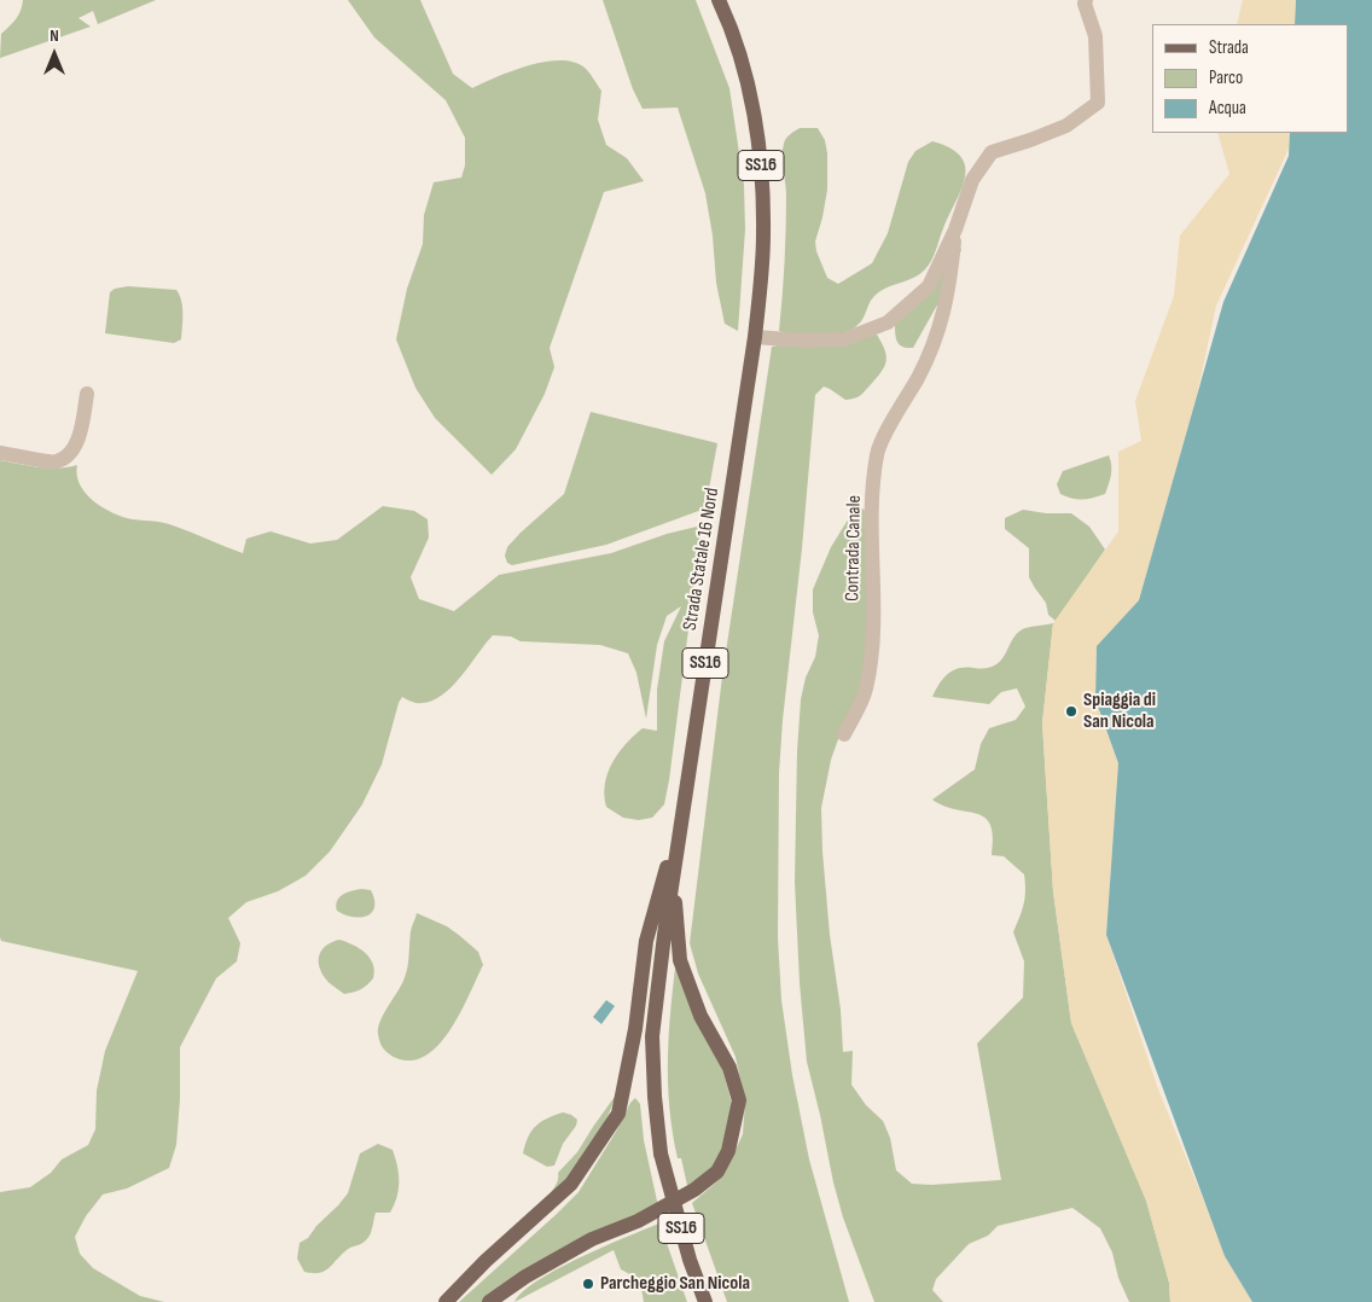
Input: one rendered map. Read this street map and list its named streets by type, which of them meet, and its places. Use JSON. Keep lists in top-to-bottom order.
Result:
{
  "streets": {
    "main road": ["SS16", "Strada Statale 16 Nord"],
    "street": ["Contrada Canale"]
  },
  "crossings": [
    ["Contrada Canale", "Strada Statale 16 Nord"]
  ],
  "places": ["Spiaggia di San Nicola", "Parcheggio San Nicola"],
  "legend": ["Strada", "Parco", "Acqua"],
  "north": "top"
}
